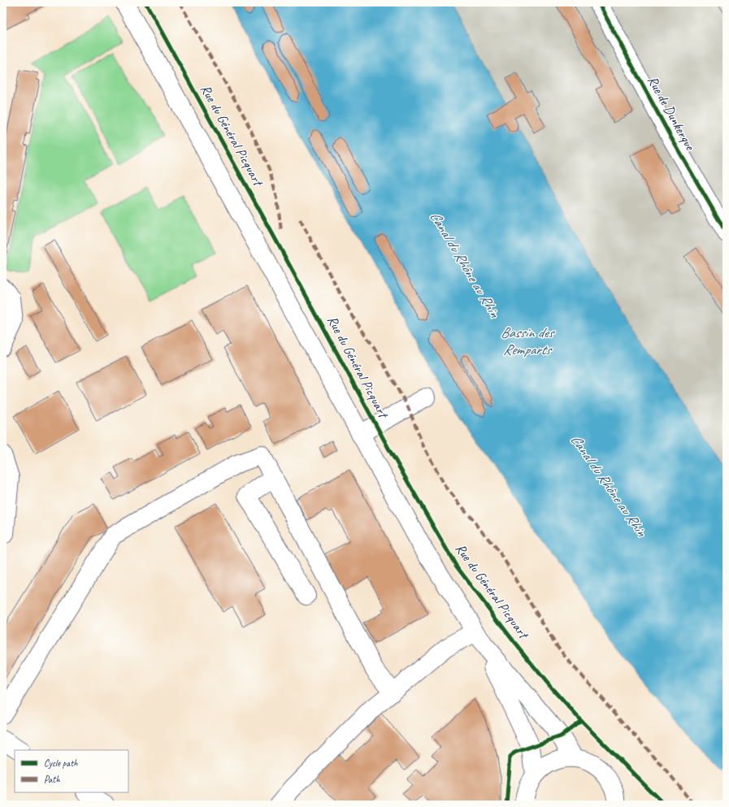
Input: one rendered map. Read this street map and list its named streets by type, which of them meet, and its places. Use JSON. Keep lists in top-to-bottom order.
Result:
{
  "streets": {
    "main road": ["Rue de Dunkerque"],
    "cycle path": ["Rue du Général Picquart"]
  },
  "water": ["Canal du Rhône au Rhin", "Bassin des Remparts"],
  "legend": ["Cycle path", "Path"]
}
